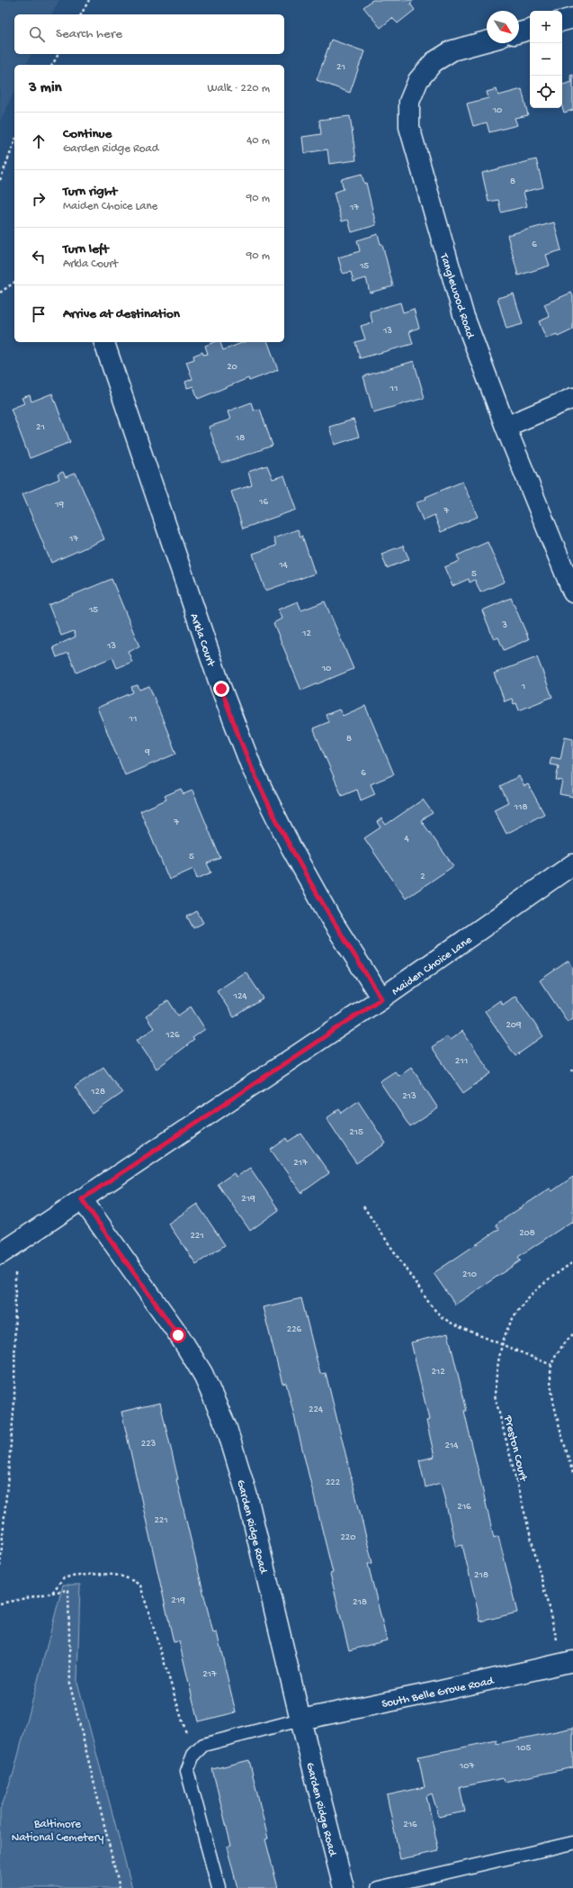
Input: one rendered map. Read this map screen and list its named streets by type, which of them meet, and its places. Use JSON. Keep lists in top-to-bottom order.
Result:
{
  "streets": {
    "street": [
      "Tanglewood Road",
      "Arkla Court",
      "Maiden Choice Lane",
      "Garden Ridge Road",
      "South Belle Grove Road"
    ],
    "path": ["Preston Court"]
  },
  "crossings": [
    ["Arkla Court", "Maiden Choice Lane"],
    ["Maiden Choice Lane", "Garden Ridge Road"],
    ["Preston Court", "South Belle Grove Road"],
    ["Garden Ridge Road", "South Belle Grove Road"]
  ],
  "parks": ["Baltimore National Cemetery"],
  "house_numbers": [
    "21",
    "10",
    "8",
    "17",
    "6",
    "15",
    "13",
    "20",
    "11",
    "21",
    "18",
    "16",
    "19",
    "7",
    "17",
    "14",
    "5",
    "15",
    "3",
    "12",
    "13",
    "10",
    "1",
    "11",
    "8",
    "9",
    "6",
    "118",
    "7",
    "4",
    "5",
    "2",
    "124",
    "209",
    "126",
    "211",
    "128",
    "213",
    "215",
    "217",
    "219",
    "208",
    "221",
    "210",
    "226",
    "212",
    "224",
    "223",
    "214",
    "222",
    "216",
    "221",
    "220",
    "218",
    "219",
    "218",
    "217",
    "105",
    "107",
    "216"
  ],
  "north": "bottom right",
  "page": {
    "map_buttons": ["+", "−"],
    "search": "Search here",
    "heading": ["3 min", "Walk · 220 m"],
    "list": [
      ["Continue", "Garden Ridge Road", "40 m"],
      ["Turn right", "Maiden Choice Lane", "90 m"],
      ["Turn left", "Arkla Court", "90 m"],
      "Arrive at destination"
    ]
  }
}
